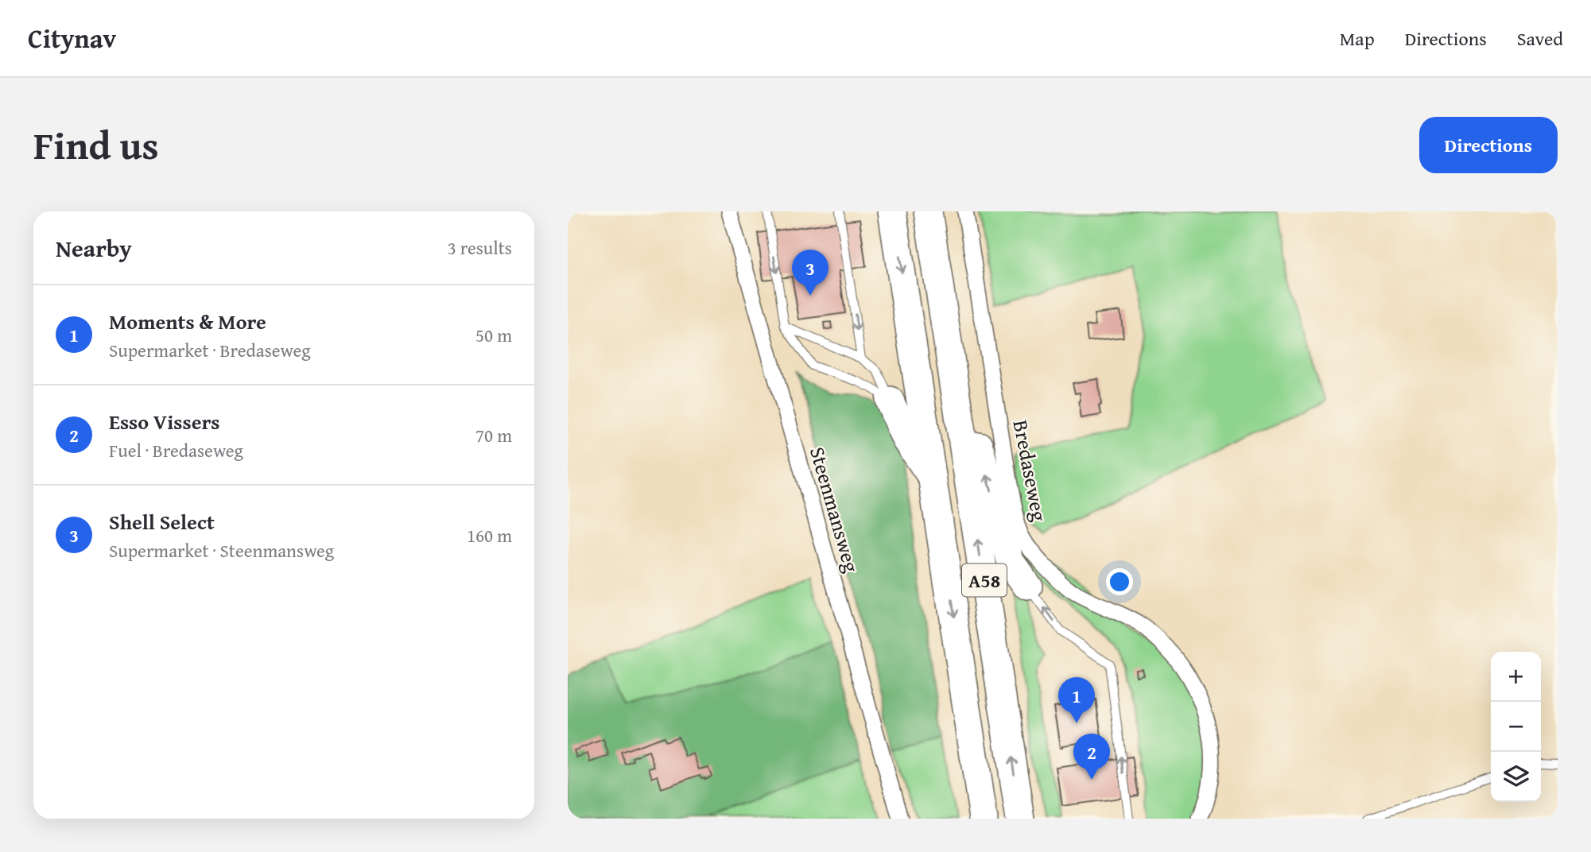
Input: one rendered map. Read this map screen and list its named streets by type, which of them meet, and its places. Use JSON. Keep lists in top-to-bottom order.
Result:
{
  "streets": {
    "highway": ["A58"],
    "street": ["Bredaseweg", "Steenmansweg"]
  },
  "page": {
    "header": "Citynav",
    "nav": ["Map", "Directions", "Saved"],
    "title": "Find us",
    "buttons": "Directions",
    "heading": ["Nearby", "3 results"],
    "pins": ["3", "1", "2"],
    "list": [
      {
        "mark": "1",
        "name": "Moments & More",
        "note": "Supermarket · Bredaseweg",
        "value": "50 m"
      },
      {
        "mark": "2",
        "name": "Esso Vissers",
        "note": "Fuel · Bredaseweg",
        "value": "70 m"
      },
      {
        "mark": "3",
        "name": "Shell Select",
        "note": "Supermarket · Steenmansweg",
        "value": "160 m"
      }
    ],
    "map_buttons": ["+", "−"]
  }
}
